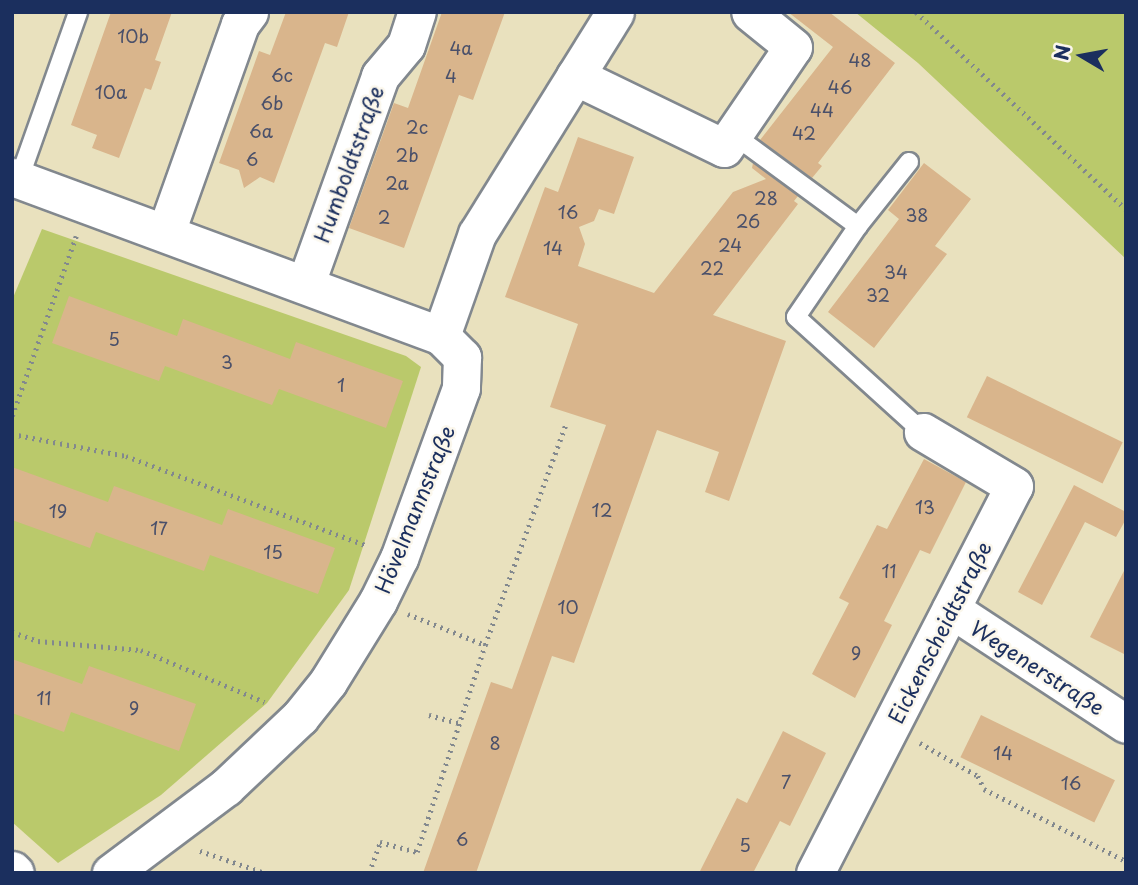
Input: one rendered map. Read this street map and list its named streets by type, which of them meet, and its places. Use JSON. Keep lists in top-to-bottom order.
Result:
{
  "streets": {
    "street": [
      "Humboldtstraße",
      "Hövelmannstraße",
      "Eickenscheidtstraße",
      "Wegenerstraße"
    ]
  },
  "crossings": [
    ["Eickenscheidtstraße", "Wegenerstraße"]
  ],
  "house_numbers": [
    "10b",
    "4a",
    "48",
    "6c",
    "4",
    "46",
    "10a",
    "6b",
    "44",
    "2c",
    "6a",
    "42",
    "2b",
    "6",
    "2a",
    "28",
    "16",
    "38",
    "2",
    "26",
    "24",
    "14",
    "22",
    "34",
    "32",
    "5",
    "3",
    "1",
    "13",
    "12",
    "19",
    "17",
    "15",
    "11",
    "10",
    "9",
    "11",
    "9",
    "8",
    "14",
    "7",
    "16",
    "6",
    "5"
  ],
  "north": "left"
}
